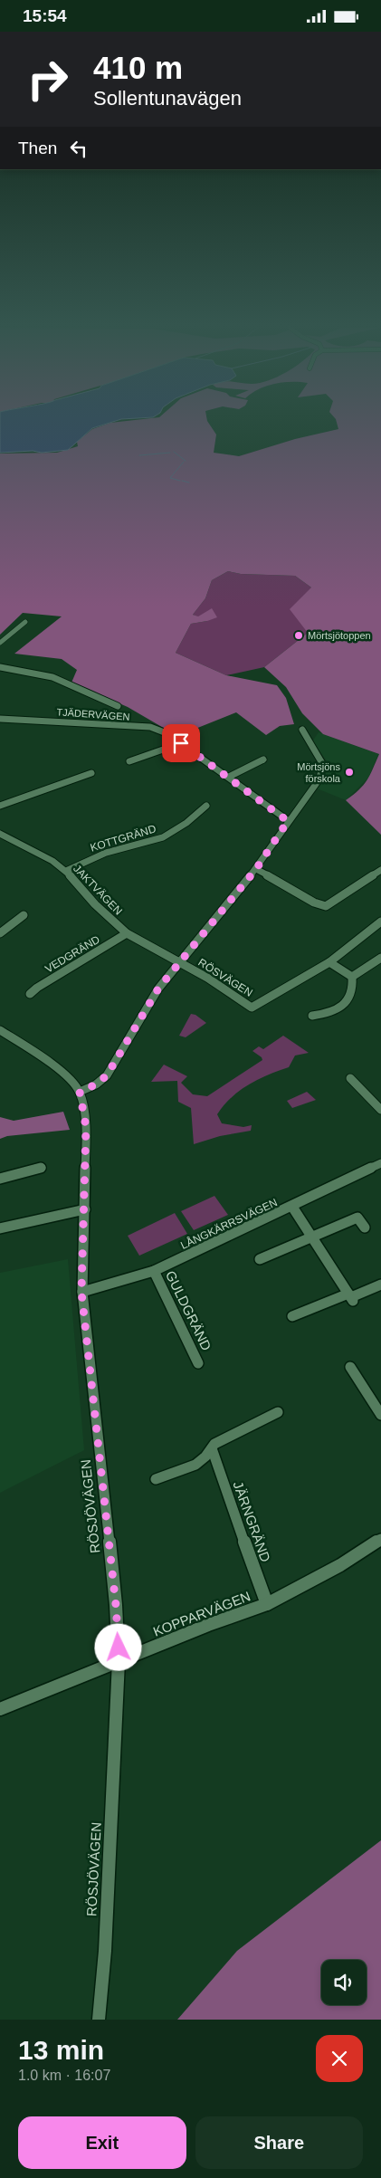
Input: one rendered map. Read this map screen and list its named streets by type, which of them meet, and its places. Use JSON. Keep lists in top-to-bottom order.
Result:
{
  "streets": {
    "street": [
      "TJÄDERVÄGEN",
      "KOTTGRÄND",
      "JAKTVÄGEN",
      "VEDGRÄND",
      "RÖSVÄGEN",
      "LÅNGKÄRRSVÄGEN",
      "GULDGRÄND",
      "RÖSJÖVÄGEN",
      "JÄRNGRÄND",
      "KOPPARVÄGEN"
    ]
  },
  "crossings": [
    ["KOTTGRÄND", "JAKTVÄGEN"],
    ["JAKTVÄGEN", "VEDGRÄND"],
    ["JAKTVÄGEN", "RÖSVÄGEN"],
    ["LÅNGKÄRRSVÄGEN", "GULDGRÄND"],
    ["LÅNGKÄRRSVÄGEN", "RÖSJÖVÄGEN"],
    ["RÖSJÖVÄGEN", "KOPPARVÄGEN"],
    ["JÄRNGRÄND", "KOPPARVÄGEN"]
  ],
  "places": ["Mörtsjötoppen", "Mörtsjöns förskola"],
  "page": {
    "status": "15:54",
    "turn": ["410 m", "Sollentunavägen"],
    "then": "Then",
    "heading": ["13 min", "1.0 km · 16:07"],
    "buttons": ["Exit", "Share"]
  }
}
